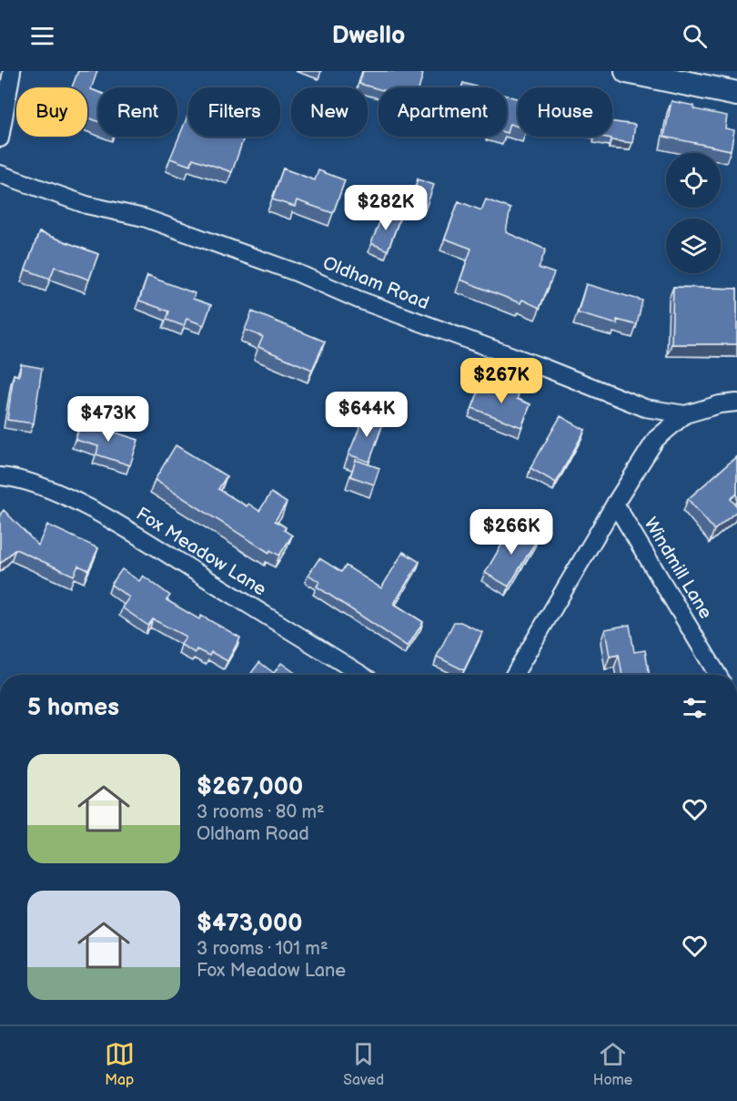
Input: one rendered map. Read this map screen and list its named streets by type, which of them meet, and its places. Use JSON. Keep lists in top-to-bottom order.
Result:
{
  "streets": {
    "street": ["Oldham Road", "Fox Meadow Lane", "Windmill Lane"]
  },
  "page": {
    "header": "Dwello",
    "chip": [
      "Buy",
      "Rent",
      "Filters",
      "New",
      "Apartment",
      "House"
    ],
    "price": [
      "$282K",
      "$267K",
      "$644K",
      "$473K",
      "$266K"
    ],
    "heading": "5 homes",
    "list": [
      {
        "name": "$267,000",
        "note": "3 rooms · 80 m² · Oldham Road"
      },
      {
        "name": "$473,000",
        "note": "3 rooms · 101 m² · Fox Meadow Lane"
      }
    ],
    "tabs": ["Map", "Saved", "Home"]
  }
}
